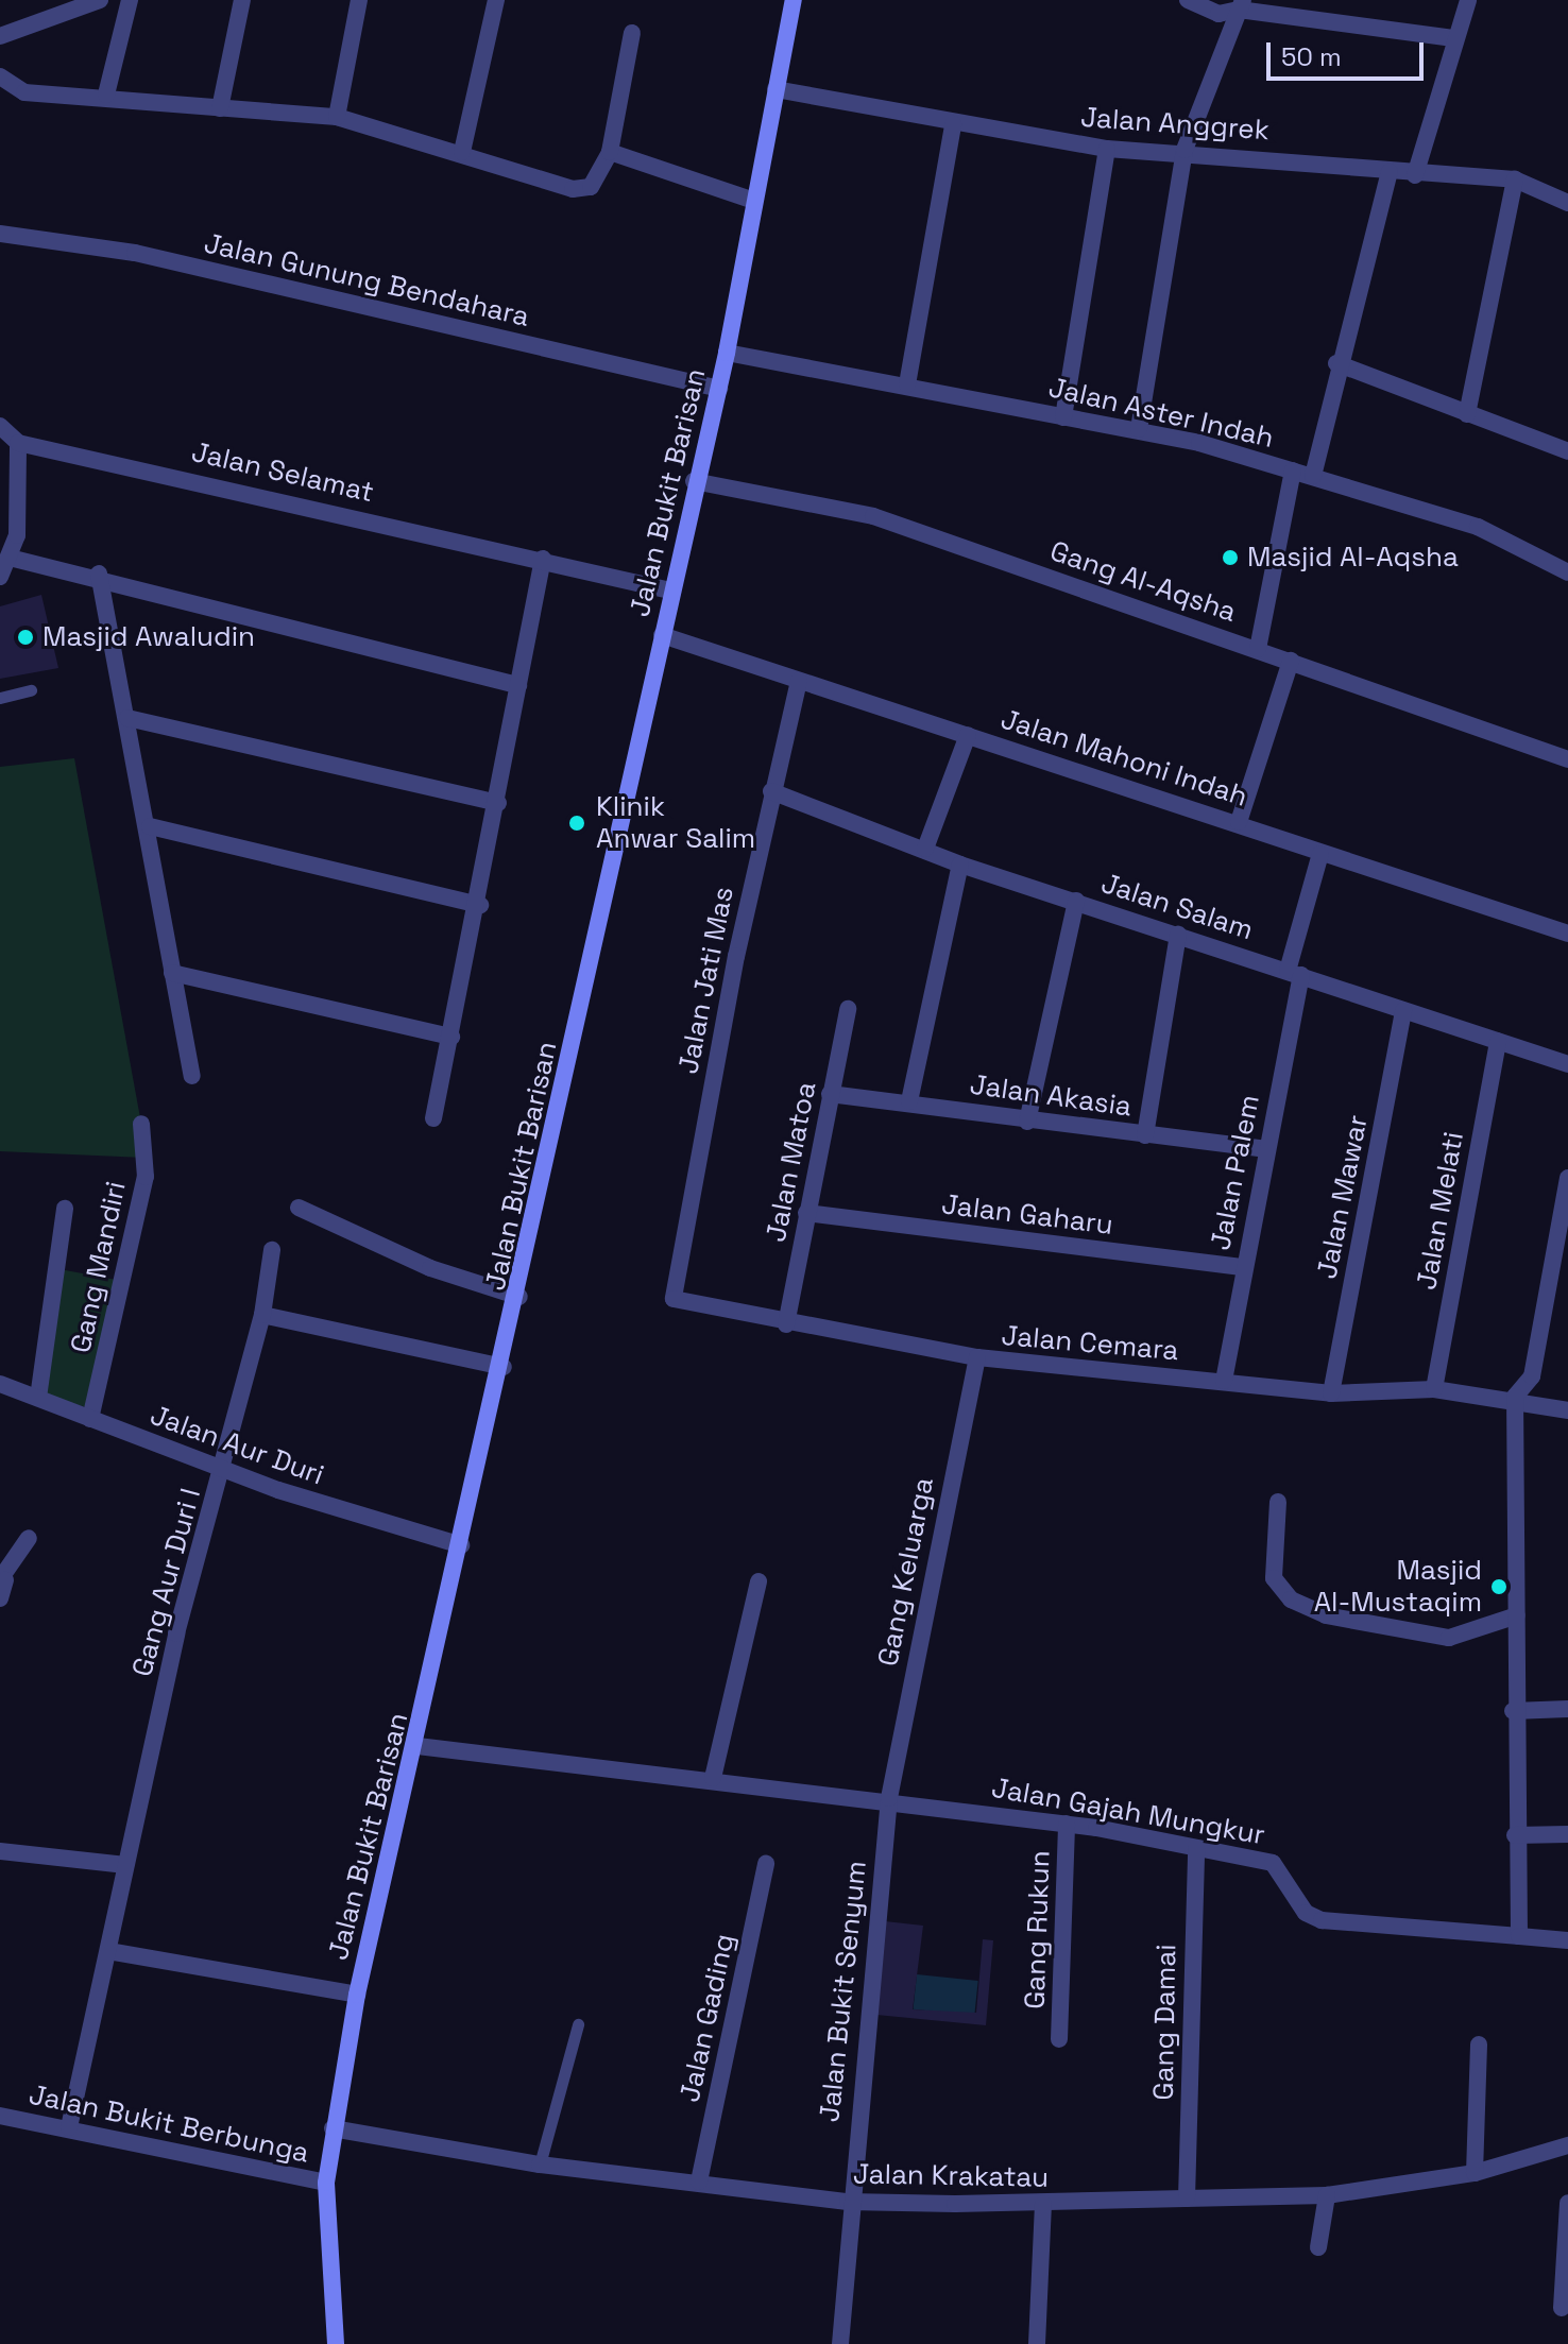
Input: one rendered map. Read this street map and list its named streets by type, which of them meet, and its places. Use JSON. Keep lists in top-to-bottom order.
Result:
{
  "streets": {
    "main road": ["Jalan Bukit Barisan"],
    "street": [
      "Jalan Anggrek",
      "Jalan Gunung Bendahara",
      "Jalan Aster Indah",
      "Jalan Selamat",
      "Gang Al-Aqsha",
      "Jalan Mahoni Indah",
      "Jalan Salam",
      "Jalan Jati Mas",
      "Jalan Akasia",
      "Jalan Matoa",
      "Jalan Palem",
      "Jalan Mawar",
      "Jalan Melati",
      "Jalan Gaharu",
      "Gang Mandiri",
      "Jalan Cemara",
      "Jalan Aur Duri",
      "Gang Keluarga",
      "Gang Aur Duri I",
      "Jalan Gajah Mungkur",
      "Gang Rukun",
      "Jalan Bukit Senyum",
      "Jalan Gading",
      "Gang Damai",
      "Jalan Bukit Berbunga",
      "Jalan Krakatau"
    ]
  },
  "crossings": [
    ["Jalan Anggrek", "Jalan Bukit Barisan"],
    ["Jalan Gunung Bendahara", "Jalan Bukit Barisan"],
    ["Jalan Aster Indah", "Jalan Bukit Barisan"],
    ["Jalan Selamat", "Jalan Bukit Barisan"],
    ["Jalan Bukit Barisan", "Gang Al-Aqsha"],
    ["Jalan Bukit Barisan", "Jalan Mahoni Indah"],
    ["Jalan Bukit Barisan", "Jalan Aur Duri"],
    ["Jalan Bukit Barisan", "Jalan Gajah Mungkur"],
    ["Jalan Bukit Barisan", "Jalan Bukit Berbunga"],
    ["Jalan Bukit Barisan", "Jalan Krakatau"],
    ["Jalan Mahoni Indah", "Jalan Jati Mas"],
    ["Jalan Mahoni Indah", "Jalan Palem"],
    ["Jalan Salam", "Jalan Jati Mas"],
    ["Jalan Salam", "Jalan Palem"],
    ["Jalan Salam", "Jalan Mawar"],
    ["Jalan Salam", "Jalan Melati"],
    ["Jalan Jati Mas", "Jalan Cemara"],
    ["Jalan Akasia", "Jalan Matoa"],
    ["Jalan Akasia", "Jalan Palem"],
    ["Jalan Matoa", "Jalan Gaharu"],
    ["Jalan Matoa", "Jalan Cemara"],
    ["Jalan Palem", "Jalan Gaharu"],
    ["Jalan Palem", "Jalan Cemara"],
    ["Jalan Mawar", "Jalan Cemara"],
    ["Jalan Melati", "Jalan Cemara"],
    ["Gang Mandiri", "Jalan Aur Duri"],
    ["Jalan Cemara", "Gang Keluarga"],
    ["Jalan Aur Duri", "Gang Aur Duri I"],
    ["Gang Keluarga", "Jalan Gajah Mungkur"],
    ["Gang Keluarga", "Jalan Bukit Senyum"],
    ["Gang Aur Duri I", "Jalan Bukit Berbunga"],
    ["Jalan Gajah Mungkur", "Gang Rukun"],
    ["Jalan Gajah Mungkur", "Jalan Bukit Senyum"],
    ["Jalan Gajah Mungkur", "Gang Damai"],
    ["Jalan Bukit Senyum", "Jalan Krakatau"],
    ["Jalan Gading", "Jalan Krakatau"],
    ["Gang Damai", "Jalan Krakatau"]
  ],
  "places": [
    "Masjid Al-Aqsha",
    "Masjid Awaludin",
    "Klinik Anwar Salim",
    "Masjid Al-Mustaqim"
  ],
  "scale_bar": "50 m"
}
